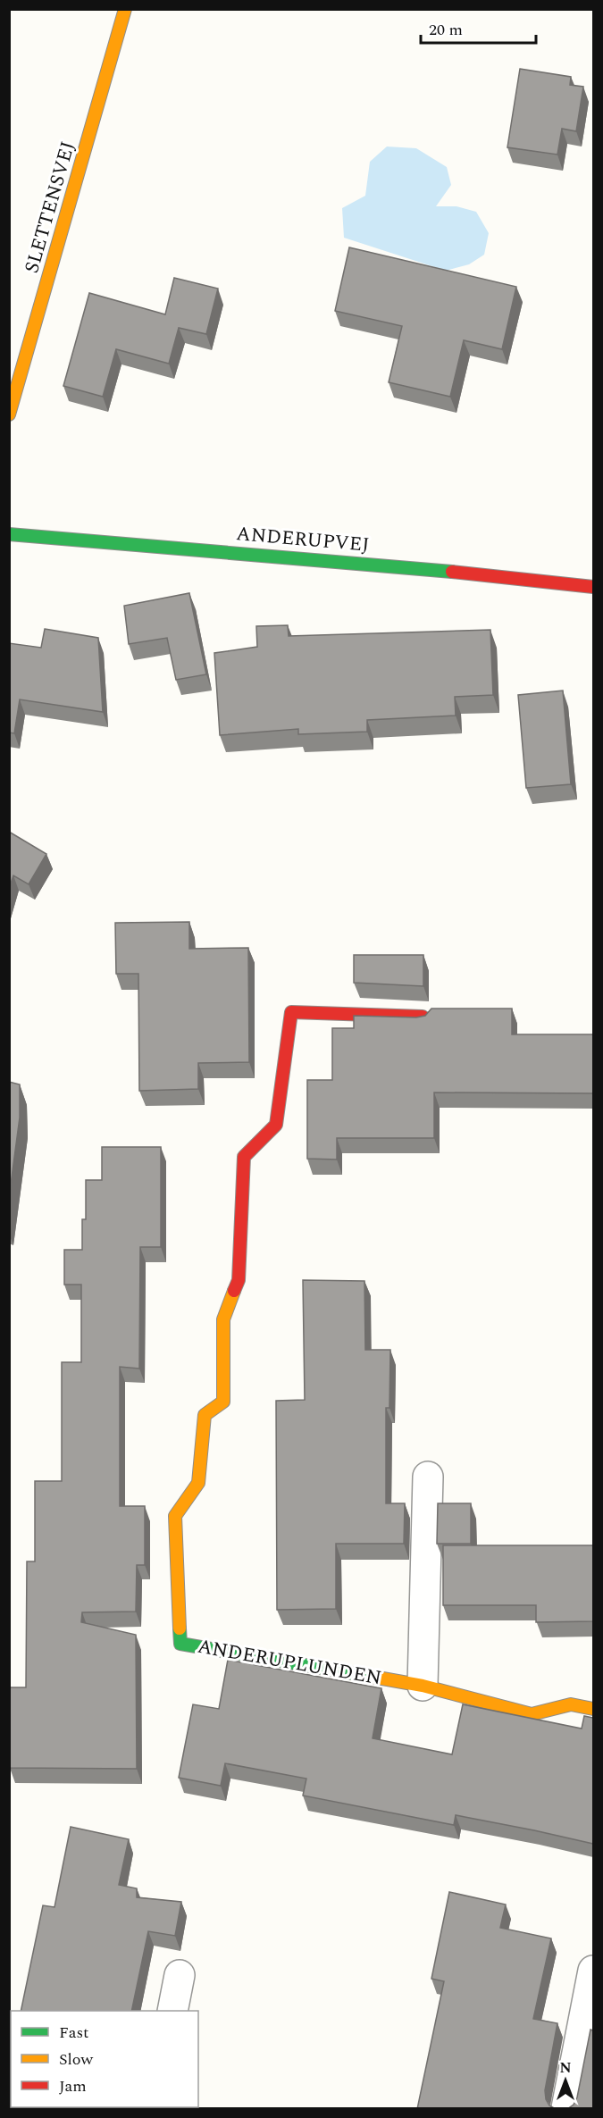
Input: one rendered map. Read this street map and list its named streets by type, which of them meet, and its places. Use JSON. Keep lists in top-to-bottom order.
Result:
{
  "streets": {
    "street": ["SLETTENSVEJ", "ANDERUPVEJ", "ANDERUPLUNDEN"]
  },
  "legend": ["Fast", "Slow", "Jam"],
  "scale_bar": "20 m",
  "north": "top"
}
